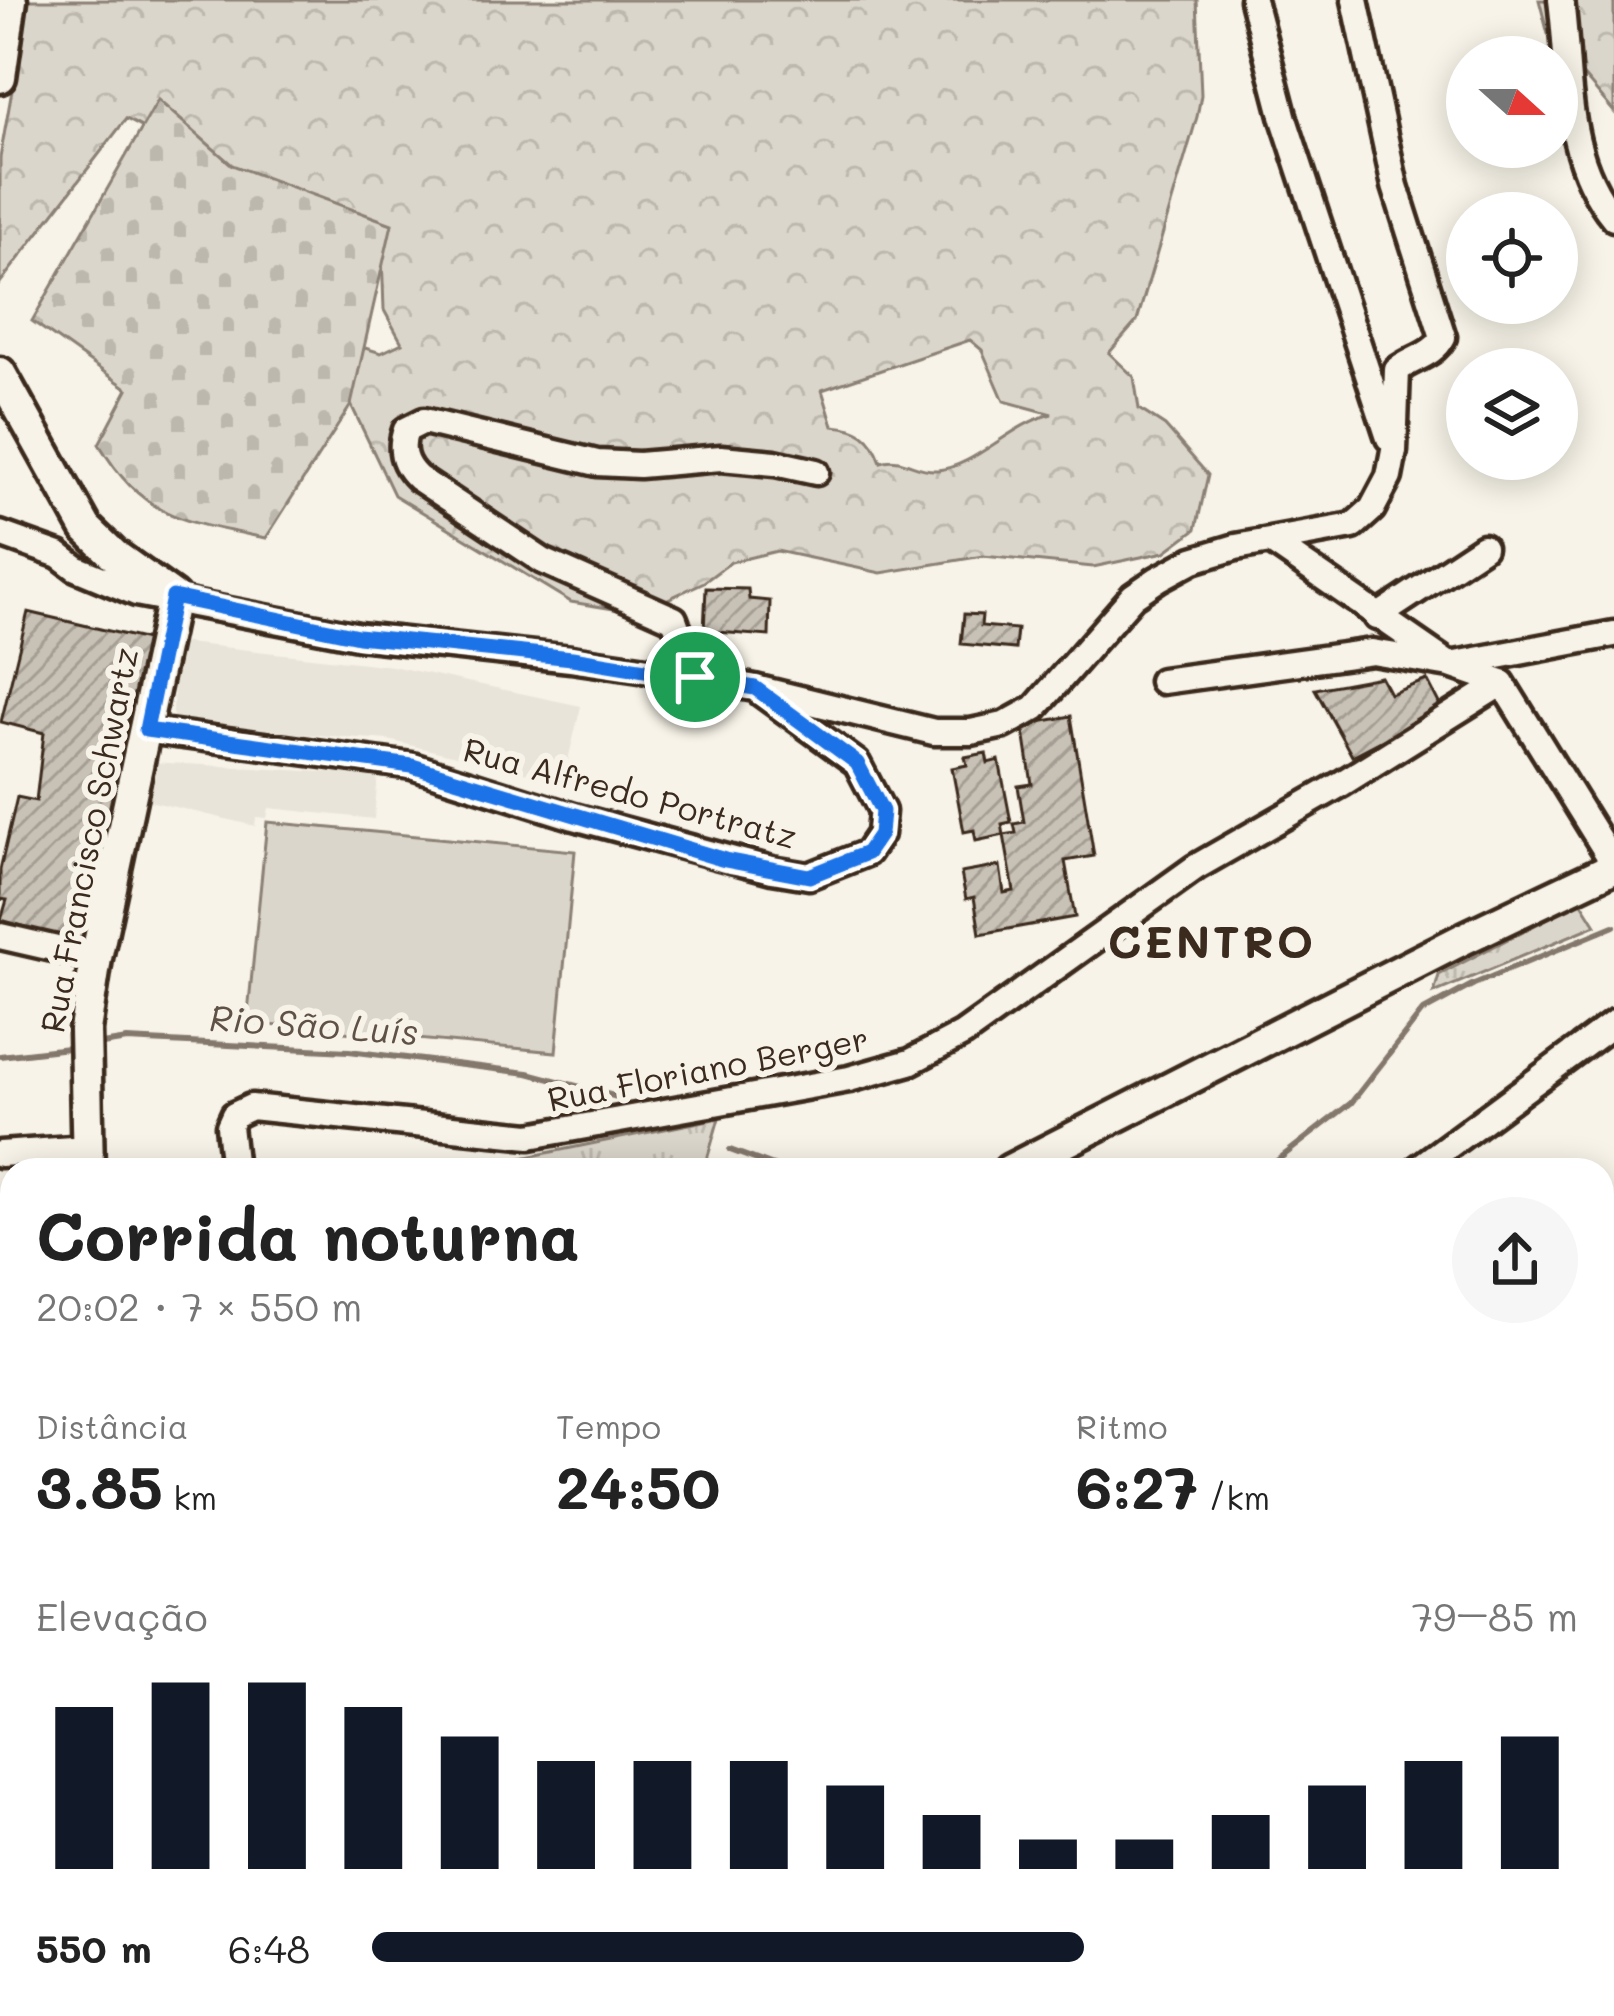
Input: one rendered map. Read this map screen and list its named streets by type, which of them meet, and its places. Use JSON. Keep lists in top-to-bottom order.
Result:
{
  "streets": {
    "main road": ["Rua Francisco Schwartz"],
    "street": ["Rua Alfredo Portratz", "Rua Floriano Berger"]
  },
  "crossings": [
    ["Rua Alfredo Portratz", "Rua Francisco Schwartz"]
  ],
  "districts": ["CENTRO"],
  "water": ["Rio São Luís"],
  "north": "right",
  "page": {
    "heading": ["Corrida noturna", "20:02 · 7 × 550 m"],
    "stats": [
      ["Distância", "3.85 km"],
      ["Tempo", "24:50"],
      ["Ritmo", "6:27 /km"]
    ],
    "chart": ["Elevação", "79–85 m"],
    "list": [
      {
        "name": "550 m",
        "note": "6:48"
      }
    ]
  }
}
